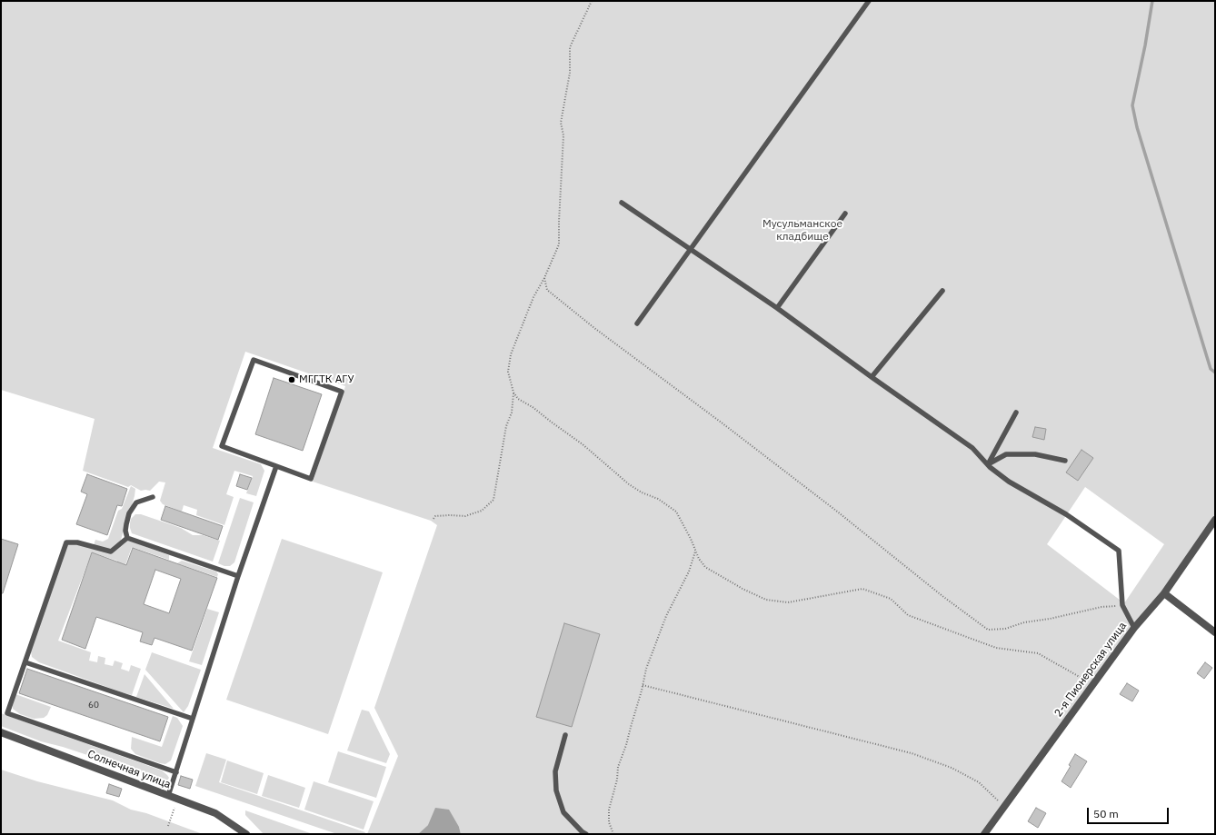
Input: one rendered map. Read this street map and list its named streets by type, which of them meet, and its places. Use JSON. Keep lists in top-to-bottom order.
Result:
{
  "streets": {
    "street": ["2-я Пионерская улица", "Солнечная улица"]
  },
  "parks": ["Мусульманское кладбище"],
  "places": ["МГГТК АГУ"],
  "house_numbers": ["60"],
  "scale_bar": "50 m"
}
